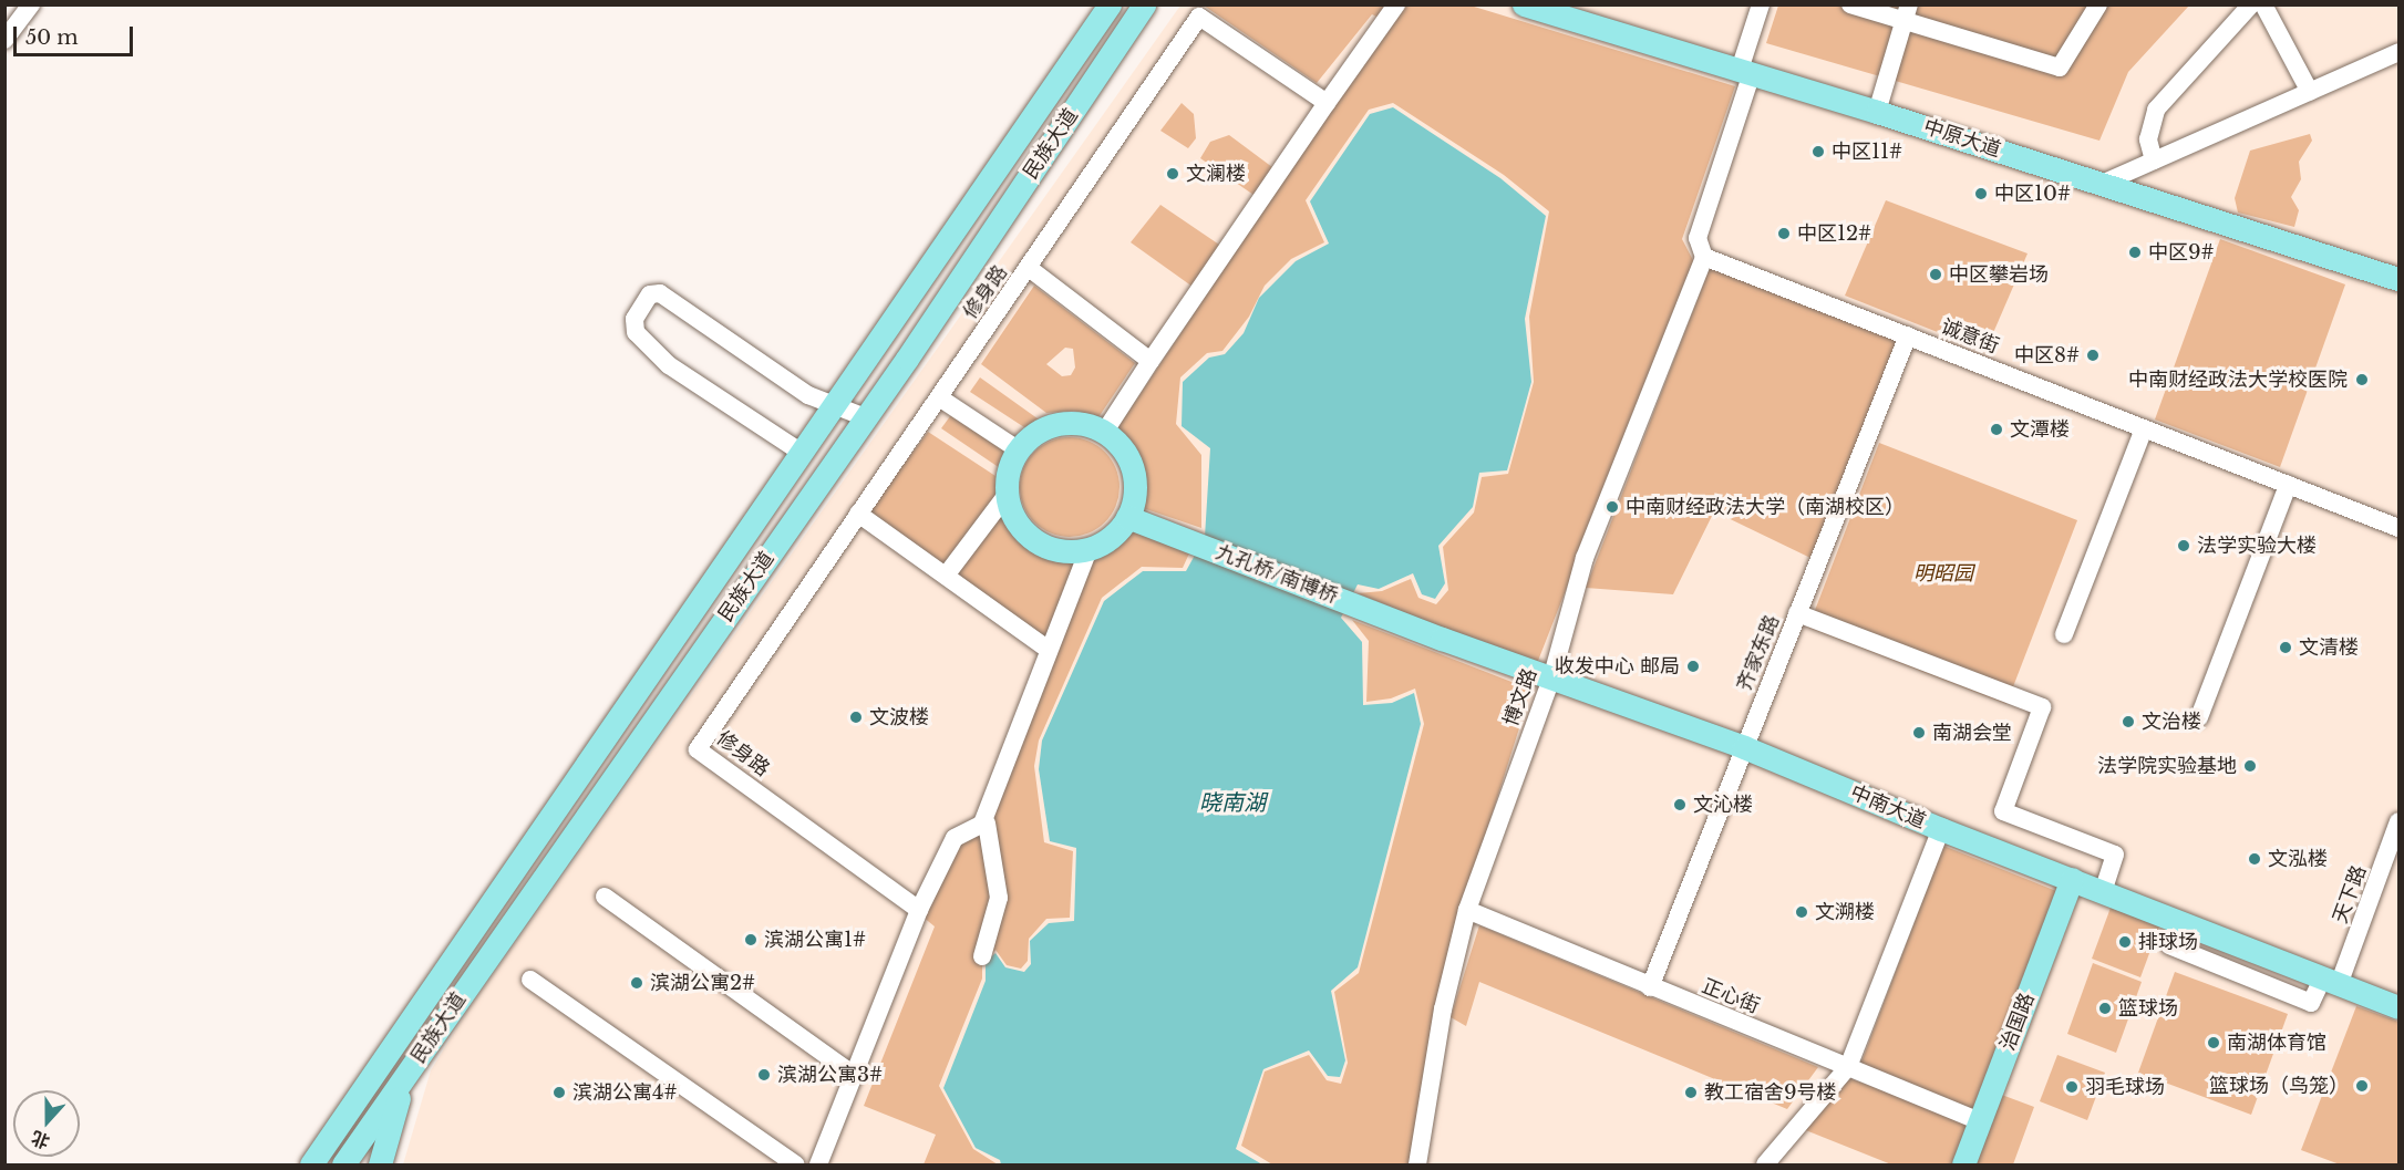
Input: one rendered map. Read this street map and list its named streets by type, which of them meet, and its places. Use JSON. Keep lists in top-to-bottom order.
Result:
{
  "streets": {
    "main road": [
      "中原大道",
      "民族大道",
      "九孔桥/南博桥",
      "中南大道",
      "治国路"
    ],
    "street": [
      "修身路",
      "诚意街",
      "齐家东路",
      "博文路",
      "天下路",
      "正心街"
    ]
  },
  "crossings": [
    ["诚意街", "齐家东路"],
    ["诚意街", "博文路"],
    ["九孔桥/南博桥", "中南大道"],
    ["齐家东路", "中南大道"],
    ["齐家东路", "正心街"],
    ["博文路", "中南大道"],
    ["博文路", "正心街"],
    ["中南大道", "天下路"],
    ["中南大道", "治国路"],
    ["正心街", "治国路"]
  ],
  "water": ["晓南湖"],
  "parks": ["明昭园"],
  "places": [
    "中区11#",
    "文澜楼",
    "中区10#",
    "中区12#",
    "中区9#",
    "中区攀岩场",
    "中区8#",
    "中南财经政法大学校医院",
    "文潭楼",
    "中南财经政法大学（南湖校区）",
    "法学实验大楼",
    "文清楼",
    "收发中心 邮局",
    "文波楼",
    "文治楼",
    "南湖会堂",
    "法学院实验基地",
    "文沁楼",
    "文泓楼",
    "文溯楼",
    "滨湖公寓1#",
    "排球场",
    "滨湖公寓2#",
    "篮球场",
    "南湖体育馆",
    "滨湖公寓3#",
    "篮球场（鸟笼）",
    "羽毛球场",
    "滨湖公寓4#",
    "教工宿舍9号楼"
  ],
  "scale_bar": "50 m",
  "north": "bottom"
}
